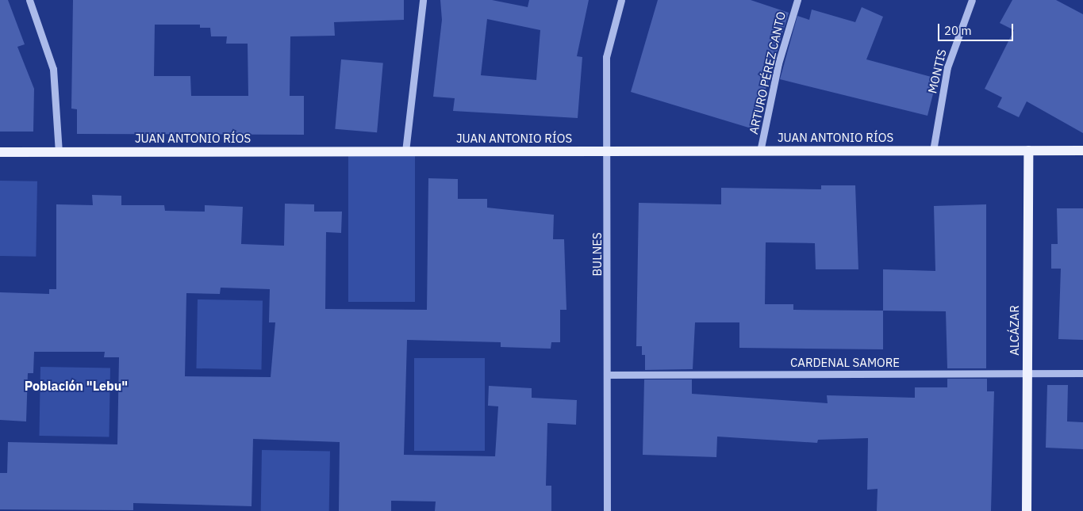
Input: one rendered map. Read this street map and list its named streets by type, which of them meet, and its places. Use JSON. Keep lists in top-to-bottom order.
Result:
{
  "streets": {
    "main road": ["JUAN ANTONIO RÍOS", "ALCÁZAR"],
    "street": [
      "MONTIS",
      "ARTURO PÉREZ CANTO",
      "BULNES",
      "CARDENAL SAMORE"
    ]
  },
  "crossings": [
    ["MONTIS", "JUAN ANTONIO RÍOS"],
    ["ARTURO PÉREZ CANTO", "JUAN ANTONIO RÍOS"],
    ["JUAN ANTONIO RÍOS", "BULNES"],
    ["JUAN ANTONIO RÍOS", "ALCÁZAR"],
    ["BULNES", "CARDENAL SAMORE"],
    ["ALCÁZAR", "CARDENAL SAMORE"]
  ],
  "districts": ["Población \"Lebu\""],
  "scale_bar": "20 m"
}
